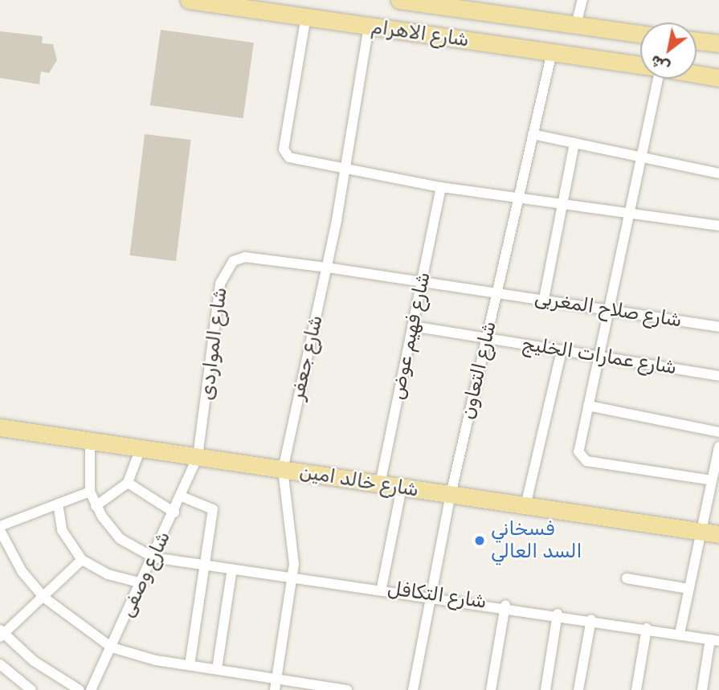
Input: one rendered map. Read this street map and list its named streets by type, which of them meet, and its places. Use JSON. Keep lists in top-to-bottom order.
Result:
{
  "streets": {
    "main road": ["شارع الاهرام", "شارع خالد امين"],
    "street": [
      "شارع صلاح المغربى",
      "شارع فهيم عوض",
      "شارع المواردى",
      "شارع عمارات الخليج",
      "شارع جعفر",
      "شارع التعاون",
      "شارع وصفى",
      "شارع التكافل"
    ]
  },
  "crossings": [
    ["شارع الاهرام", "شارع جعفر"],
    ["شارع الاهرام", "شارع التعاون"],
    ["شارع صلاح المغربى", "شارع فهيم عوض"],
    ["شارع صلاح المغربى", "شارع المواردى"],
    ["شارع صلاح المغربى", "شارع التعاون"],
    ["شارع فهيم عوض", "شارع المواردى"],
    ["شارع فهيم عوض", "شارع عمارات الخليج"],
    ["شارع فهيم عوض", "شارع خالد امين"],
    ["شارع المواردى", "شارع جعفر"],
    ["شارع المواردى", "شارع خالد امين"],
    ["شارع المواردى", "شارع وصفى"],
    ["شارع عمارات الخليج", "شارع التعاون"],
    ["شارع جعفر", "شارع خالد امين"],
    ["شارع جعفر", "شارع التكافل"],
    ["شارع التعاون", "شارع خالد امين"],
    ["شارع التعاون", "شارع التكافل"],
    ["شارع خالد امين", "شارع وصفى"],
    ["شارع وصفى", "شارع التكافل"]
  ],
  "places": ["فسخاني السد العالي"],
  "north": "bottom left"
}
